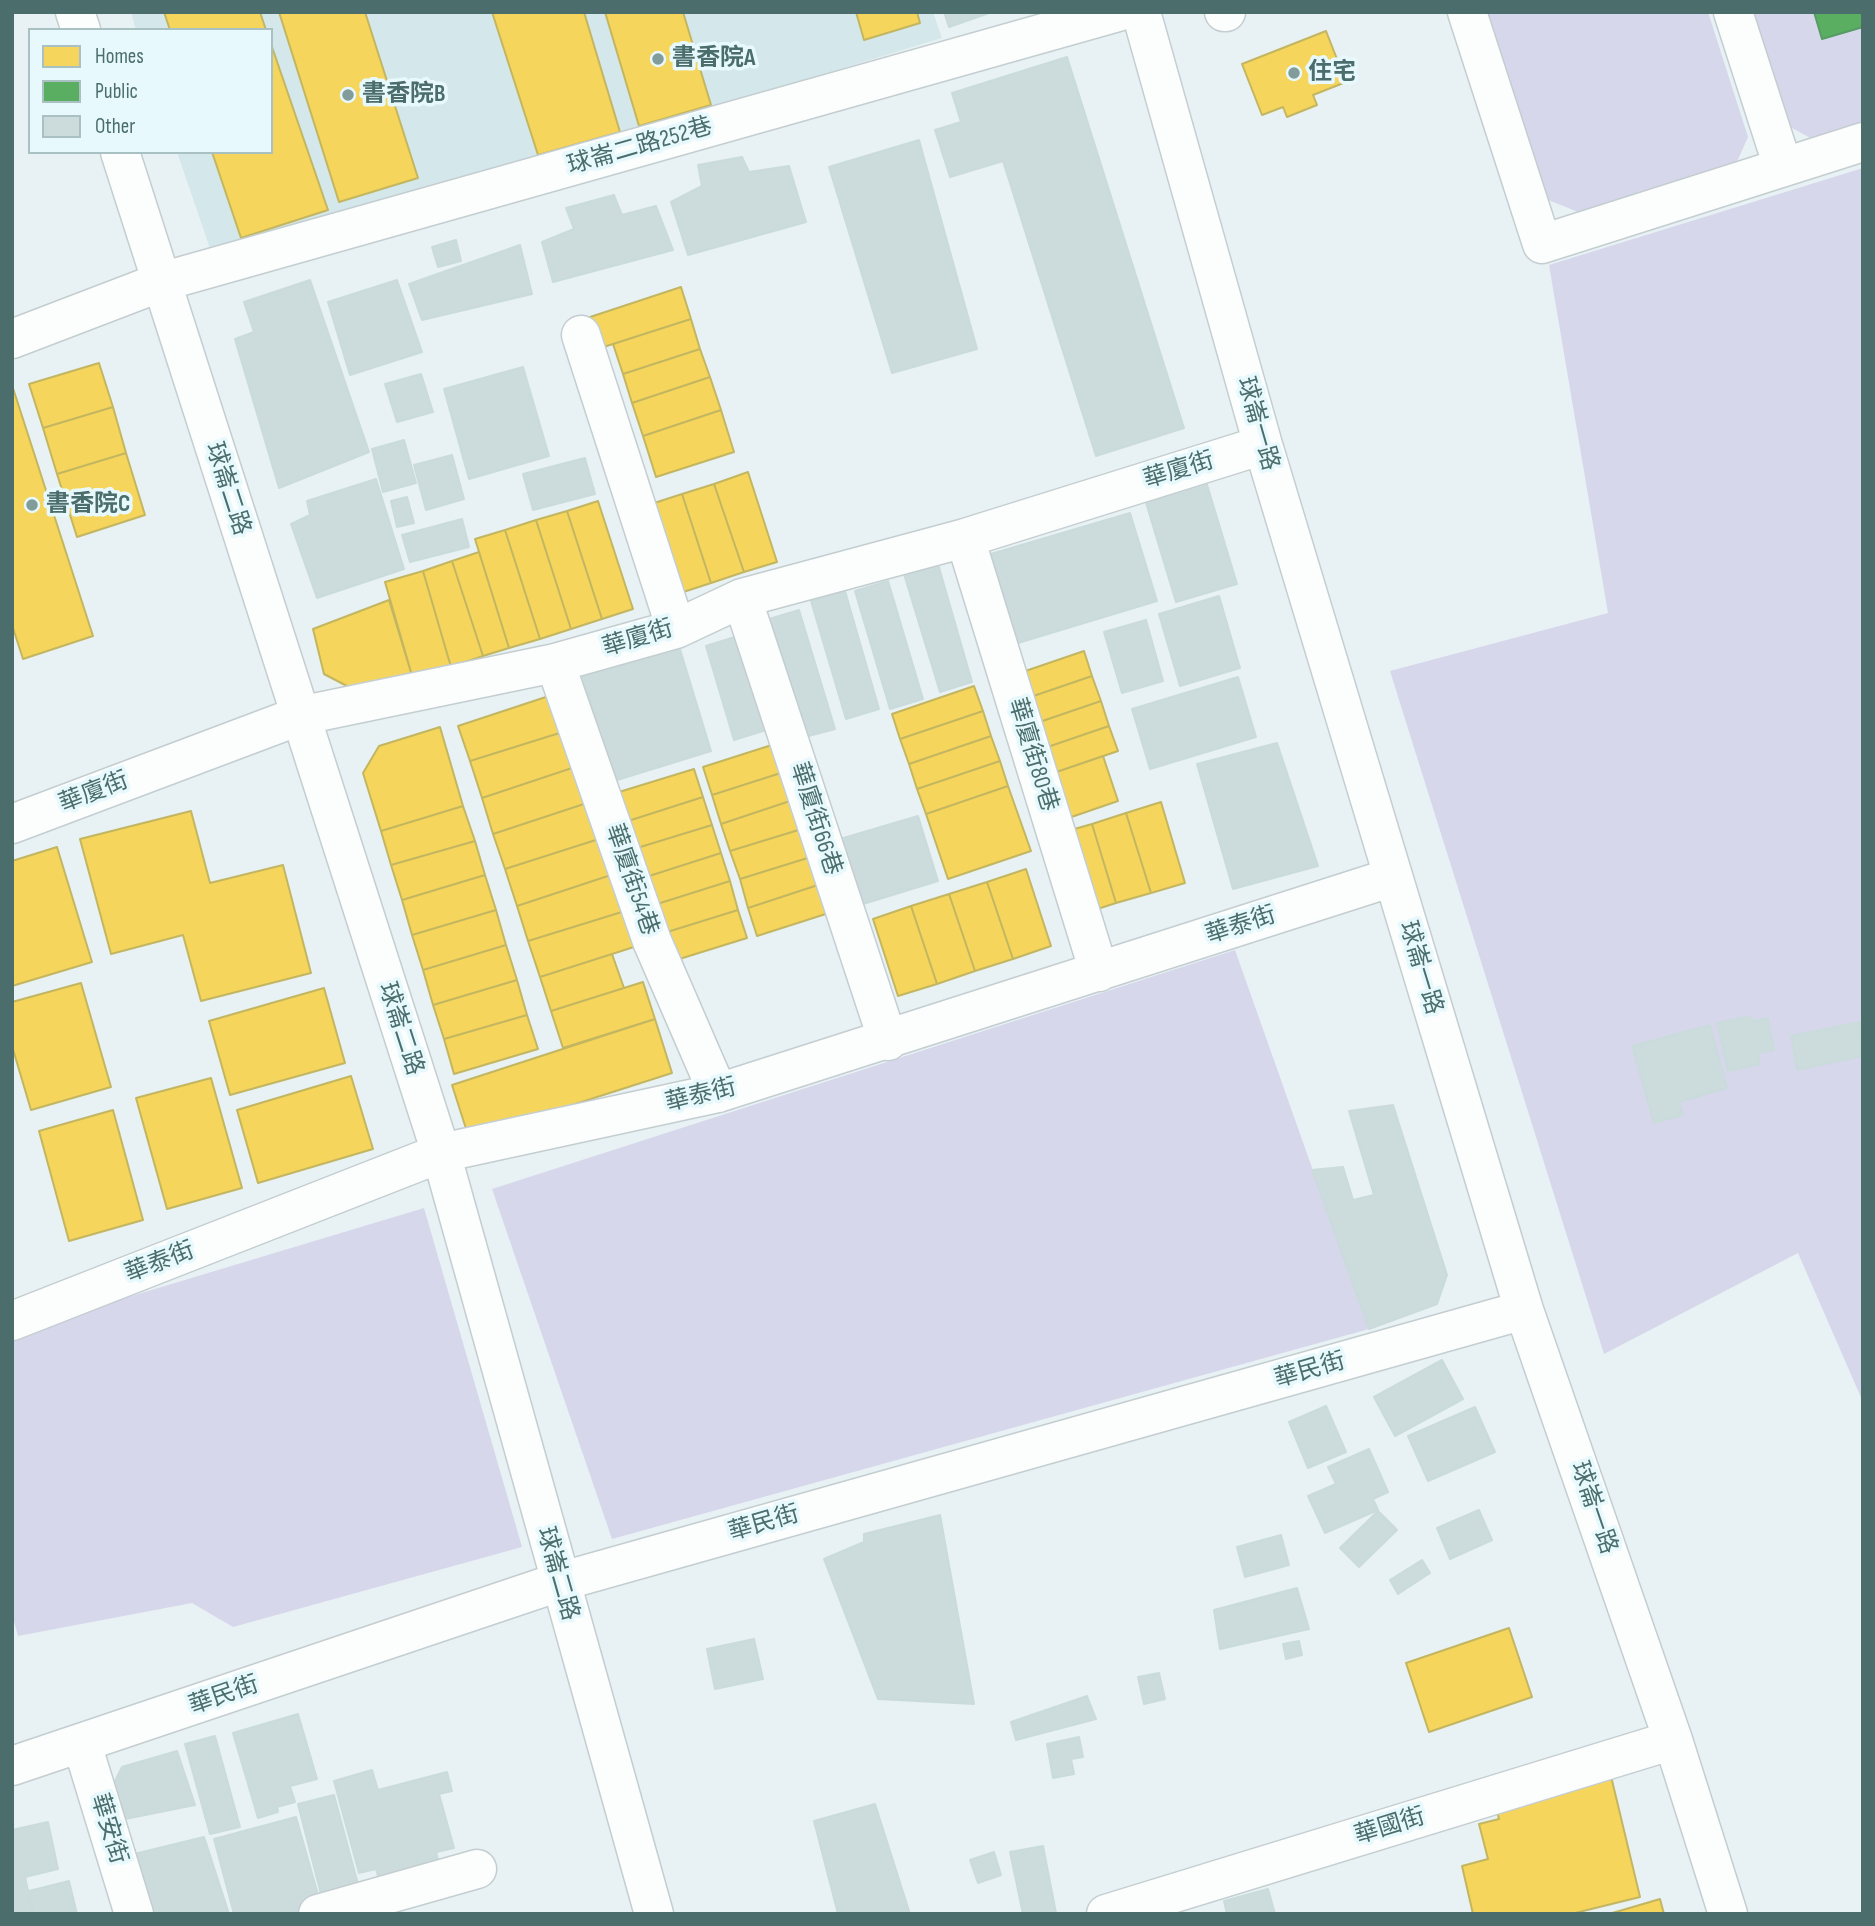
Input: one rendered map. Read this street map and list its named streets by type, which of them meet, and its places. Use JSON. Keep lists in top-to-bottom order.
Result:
{
  "streets": {
    "street": [
      "球崙二路252巷",
      "球崙一路",
      "華廈街",
      "球崙二路",
      "華廈街80巷",
      "華廈街66巷",
      "華廈街54巷",
      "華泰街",
      "華民街",
      "華國街",
      "華安街"
    ]
  },
  "crossings": [
    ["球崙二路252巷", "球崙二路"],
    ["球崙一路", "華廈街"],
    ["球崙一路", "華泰街"],
    ["球崙一路", "華民街"],
    ["球崙一路", "華國街"],
    ["華廈街", "球崙二路"],
    ["華廈街", "華廈街80巷"],
    ["華廈街", "華廈街66巷"],
    ["華廈街", "華廈街54巷"],
    ["球崙二路", "華泰街"],
    ["球崙二路", "華民街"],
    ["華廈街80巷", "華泰街"],
    ["華廈街66巷", "華泰街"],
    ["華廈街54巷", "華泰街"],
    ["華民街", "華安街"]
  ],
  "places": [
    "書香院A",
    "住宅",
    "書香院B",
    "書香院C"
  ],
  "legend": ["Homes", "Public", "Other"]
}
